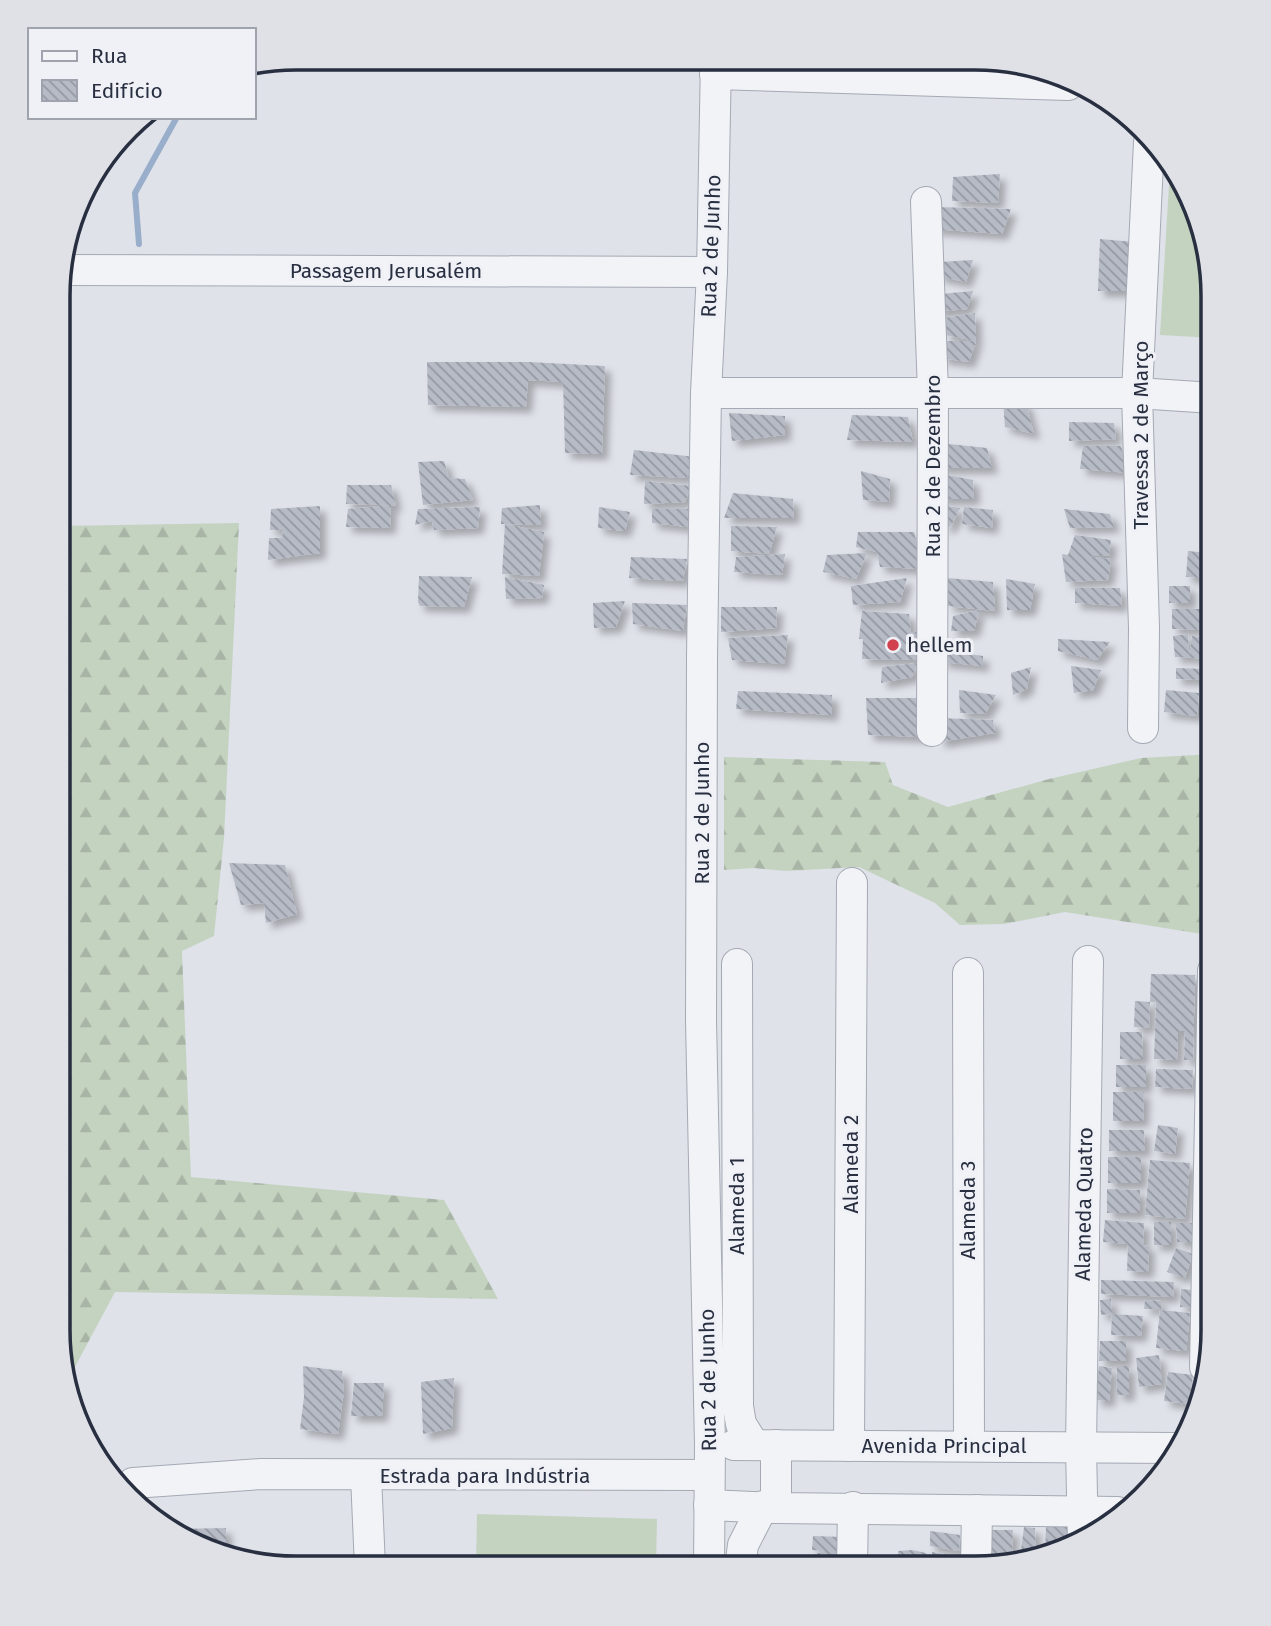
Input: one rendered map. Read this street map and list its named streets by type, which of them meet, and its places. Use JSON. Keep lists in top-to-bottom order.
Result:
{
  "streets": {
    "street": [
      "Rua 2 de Junho",
      "Passagem Jerusalém",
      "Travessa 2 de Março",
      "Rua 2 de Dezembro",
      "Alameda 2",
      "Alameda Quatro",
      "Alameda 1",
      "Alameda 3",
      "Avenida Principal",
      "Estrada para Indústria"
    ]
  },
  "crossings": [
    ["Rua 2 de Junho", "Passagem Jerusalém"],
    ["Rua 2 de Junho", "Avenida Principal"],
    ["Rua 2 de Junho", "Estrada para Indústria"],
    ["Alameda 2", "Avenida Principal"],
    ["Alameda Quatro", "Avenida Principal"],
    ["Alameda 1", "Avenida Principal"],
    ["Alameda 3", "Avenida Principal"]
  ],
  "places": ["hellem"],
  "legend": ["Rua", "Edifício"]
}
